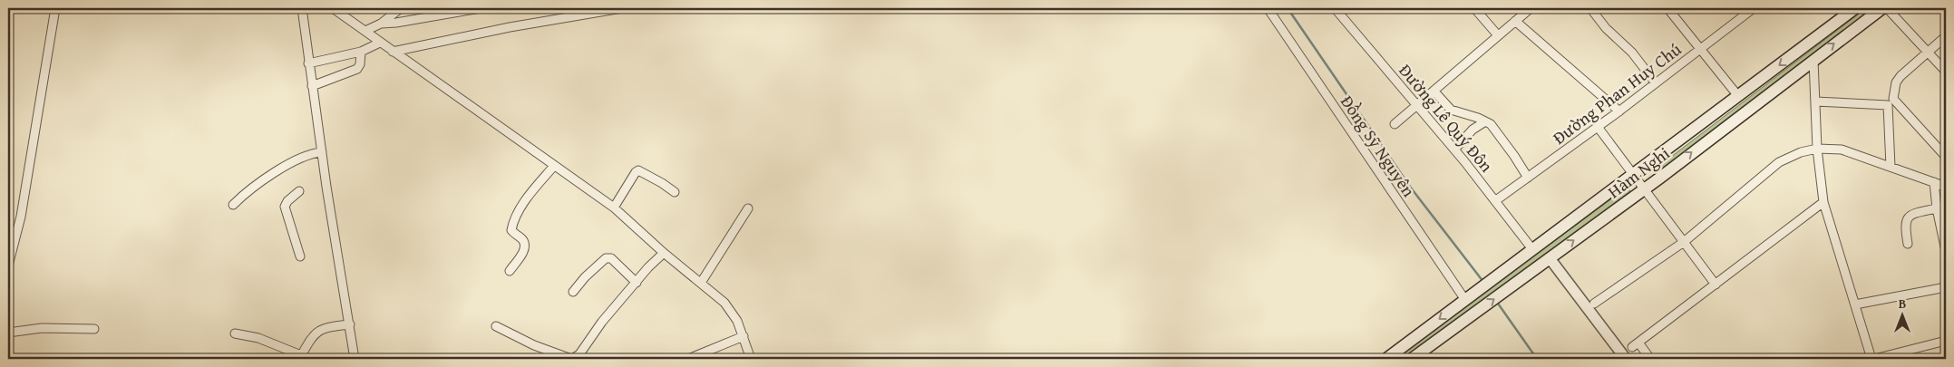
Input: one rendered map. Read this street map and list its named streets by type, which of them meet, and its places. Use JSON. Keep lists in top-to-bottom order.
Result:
{
  "streets": {
    "main road": ["Hàm Nghi"],
    "street": ["Đường Phan Huy Chú", "Đường Lê Quý Đôn", "Đồng Sỹ Nguyên"]
  },
  "crossings": [
    ["Đường Phan Huy Chú", "Đường Lê Quý Đôn"],
    ["Đường Lê Quý Đôn", "Hàm Nghi"],
    ["Đồng Sỹ Nguyên", "Hàm Nghi"]
  ],
  "north": "top"
}
